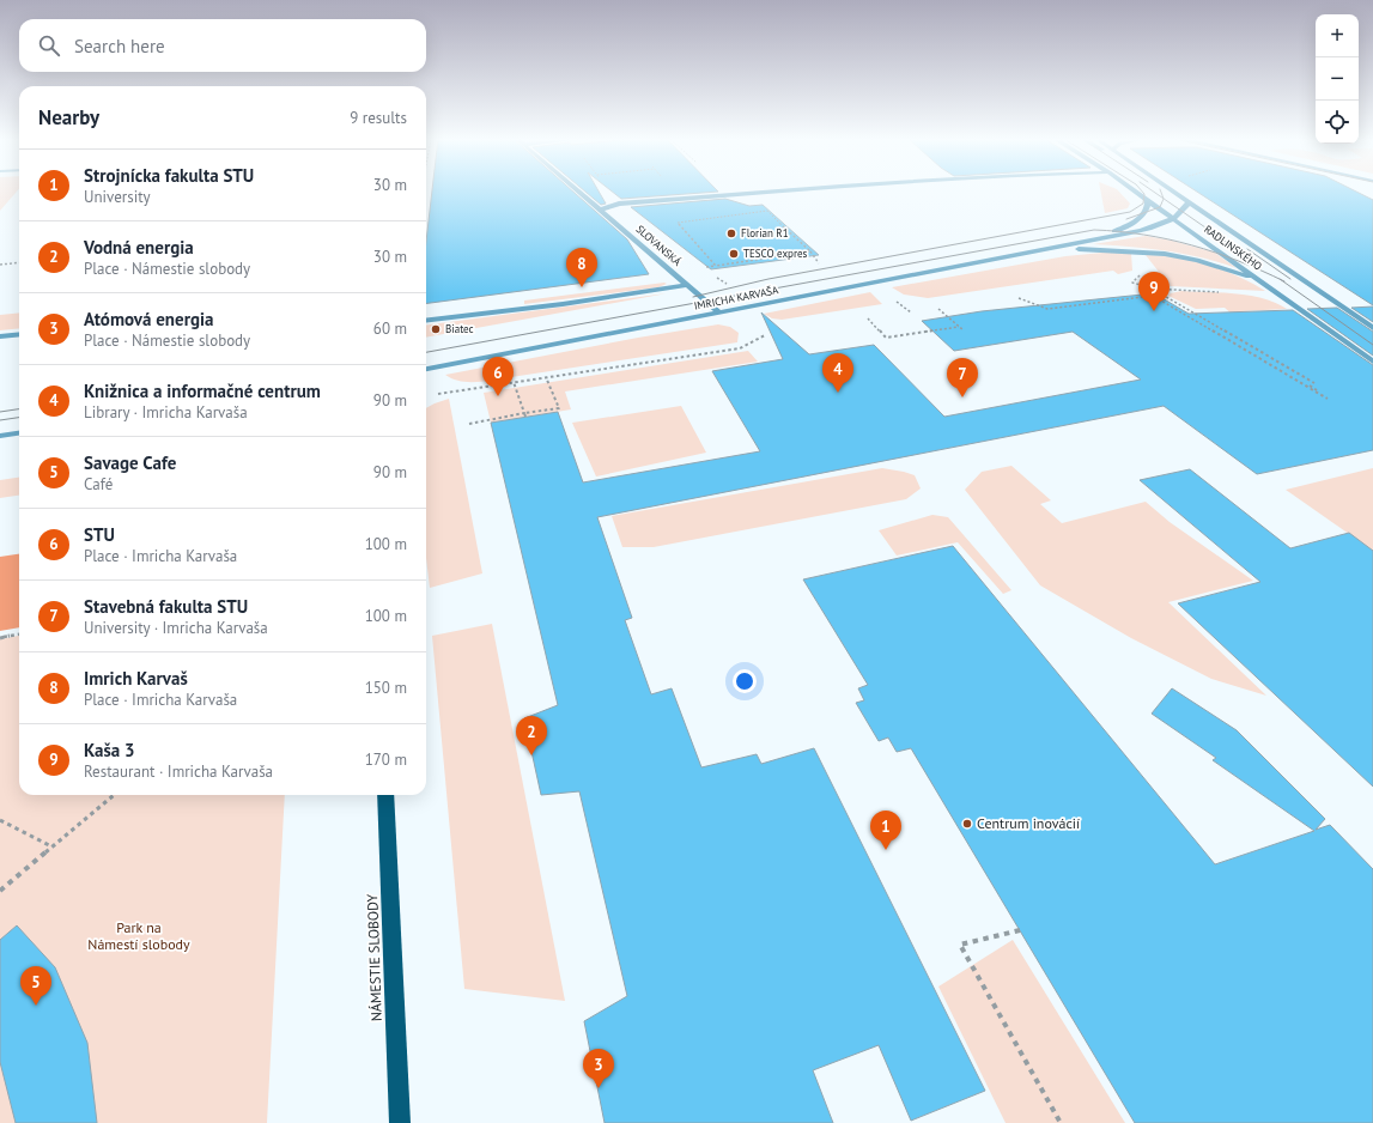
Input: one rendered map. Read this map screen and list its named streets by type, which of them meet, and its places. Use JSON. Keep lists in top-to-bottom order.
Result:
{
  "streets": {
    "main road": ["NÁMESTIE SLOBODY"],
    "street": ["SLOVANSKÁ", "RADLINSKÉHO", "IMRICHA KARVAŠA"]
  },
  "crossings": [
    ["SLOVANSKÁ", "IMRICHA KARVAŠA"],
    ["RADLINSKÉHO", "IMRICHA KARVAŠA"]
  ],
  "parks": ["Park na Námestí slobody"],
  "places": [
    "Florian R1",
    "TESCO expres",
    "Biatec",
    "Centrum inovácií"
  ],
  "page": {
    "map_buttons": ["+", "−"],
    "search": "Search here",
    "heading": ["Nearby", "9 results"],
    "list": [
      {
        "mark": "1",
        "name": "Strojnícka fakulta STU",
        "note": "University",
        "value": "30 m"
      },
      {
        "mark": "2",
        "name": "Vodná energia",
        "note": "Place · Námestie slobody",
        "value": "30 m"
      },
      {
        "mark": "3",
        "name": "Atómová energia",
        "note": "Place · Námestie slobody",
        "value": "60 m"
      },
      {
        "mark": "4",
        "name": "Knižnica a informačné centrum",
        "note": "Library · Imricha Karvaša",
        "value": "90 m"
      },
      {
        "mark": "5",
        "name": "Savage Cafe",
        "note": "Café",
        "value": "90 m"
      },
      {
        "mark": "6",
        "name": "STU",
        "note": "Place · Imricha Karvaša",
        "value": "100 m"
      },
      {
        "mark": "7",
        "name": "Stavebná fakulta STU",
        "note": "University · Imricha Karvaša",
        "value": "100 m"
      },
      {
        "mark": "8",
        "name": "Imrich Karvaš",
        "note": "Place · Imricha Karvaša",
        "value": "150 m"
      },
      {
        "mark": "9",
        "name": "Kaša 3",
        "note": "Restaurant · Imricha Karvaša",
        "value": "170 m"
      }
    ],
    "pins": [
      "8",
      "9",
      "4",
      "6",
      "7",
      "2",
      "1",
      "5",
      "3"
    ]
  }
}
